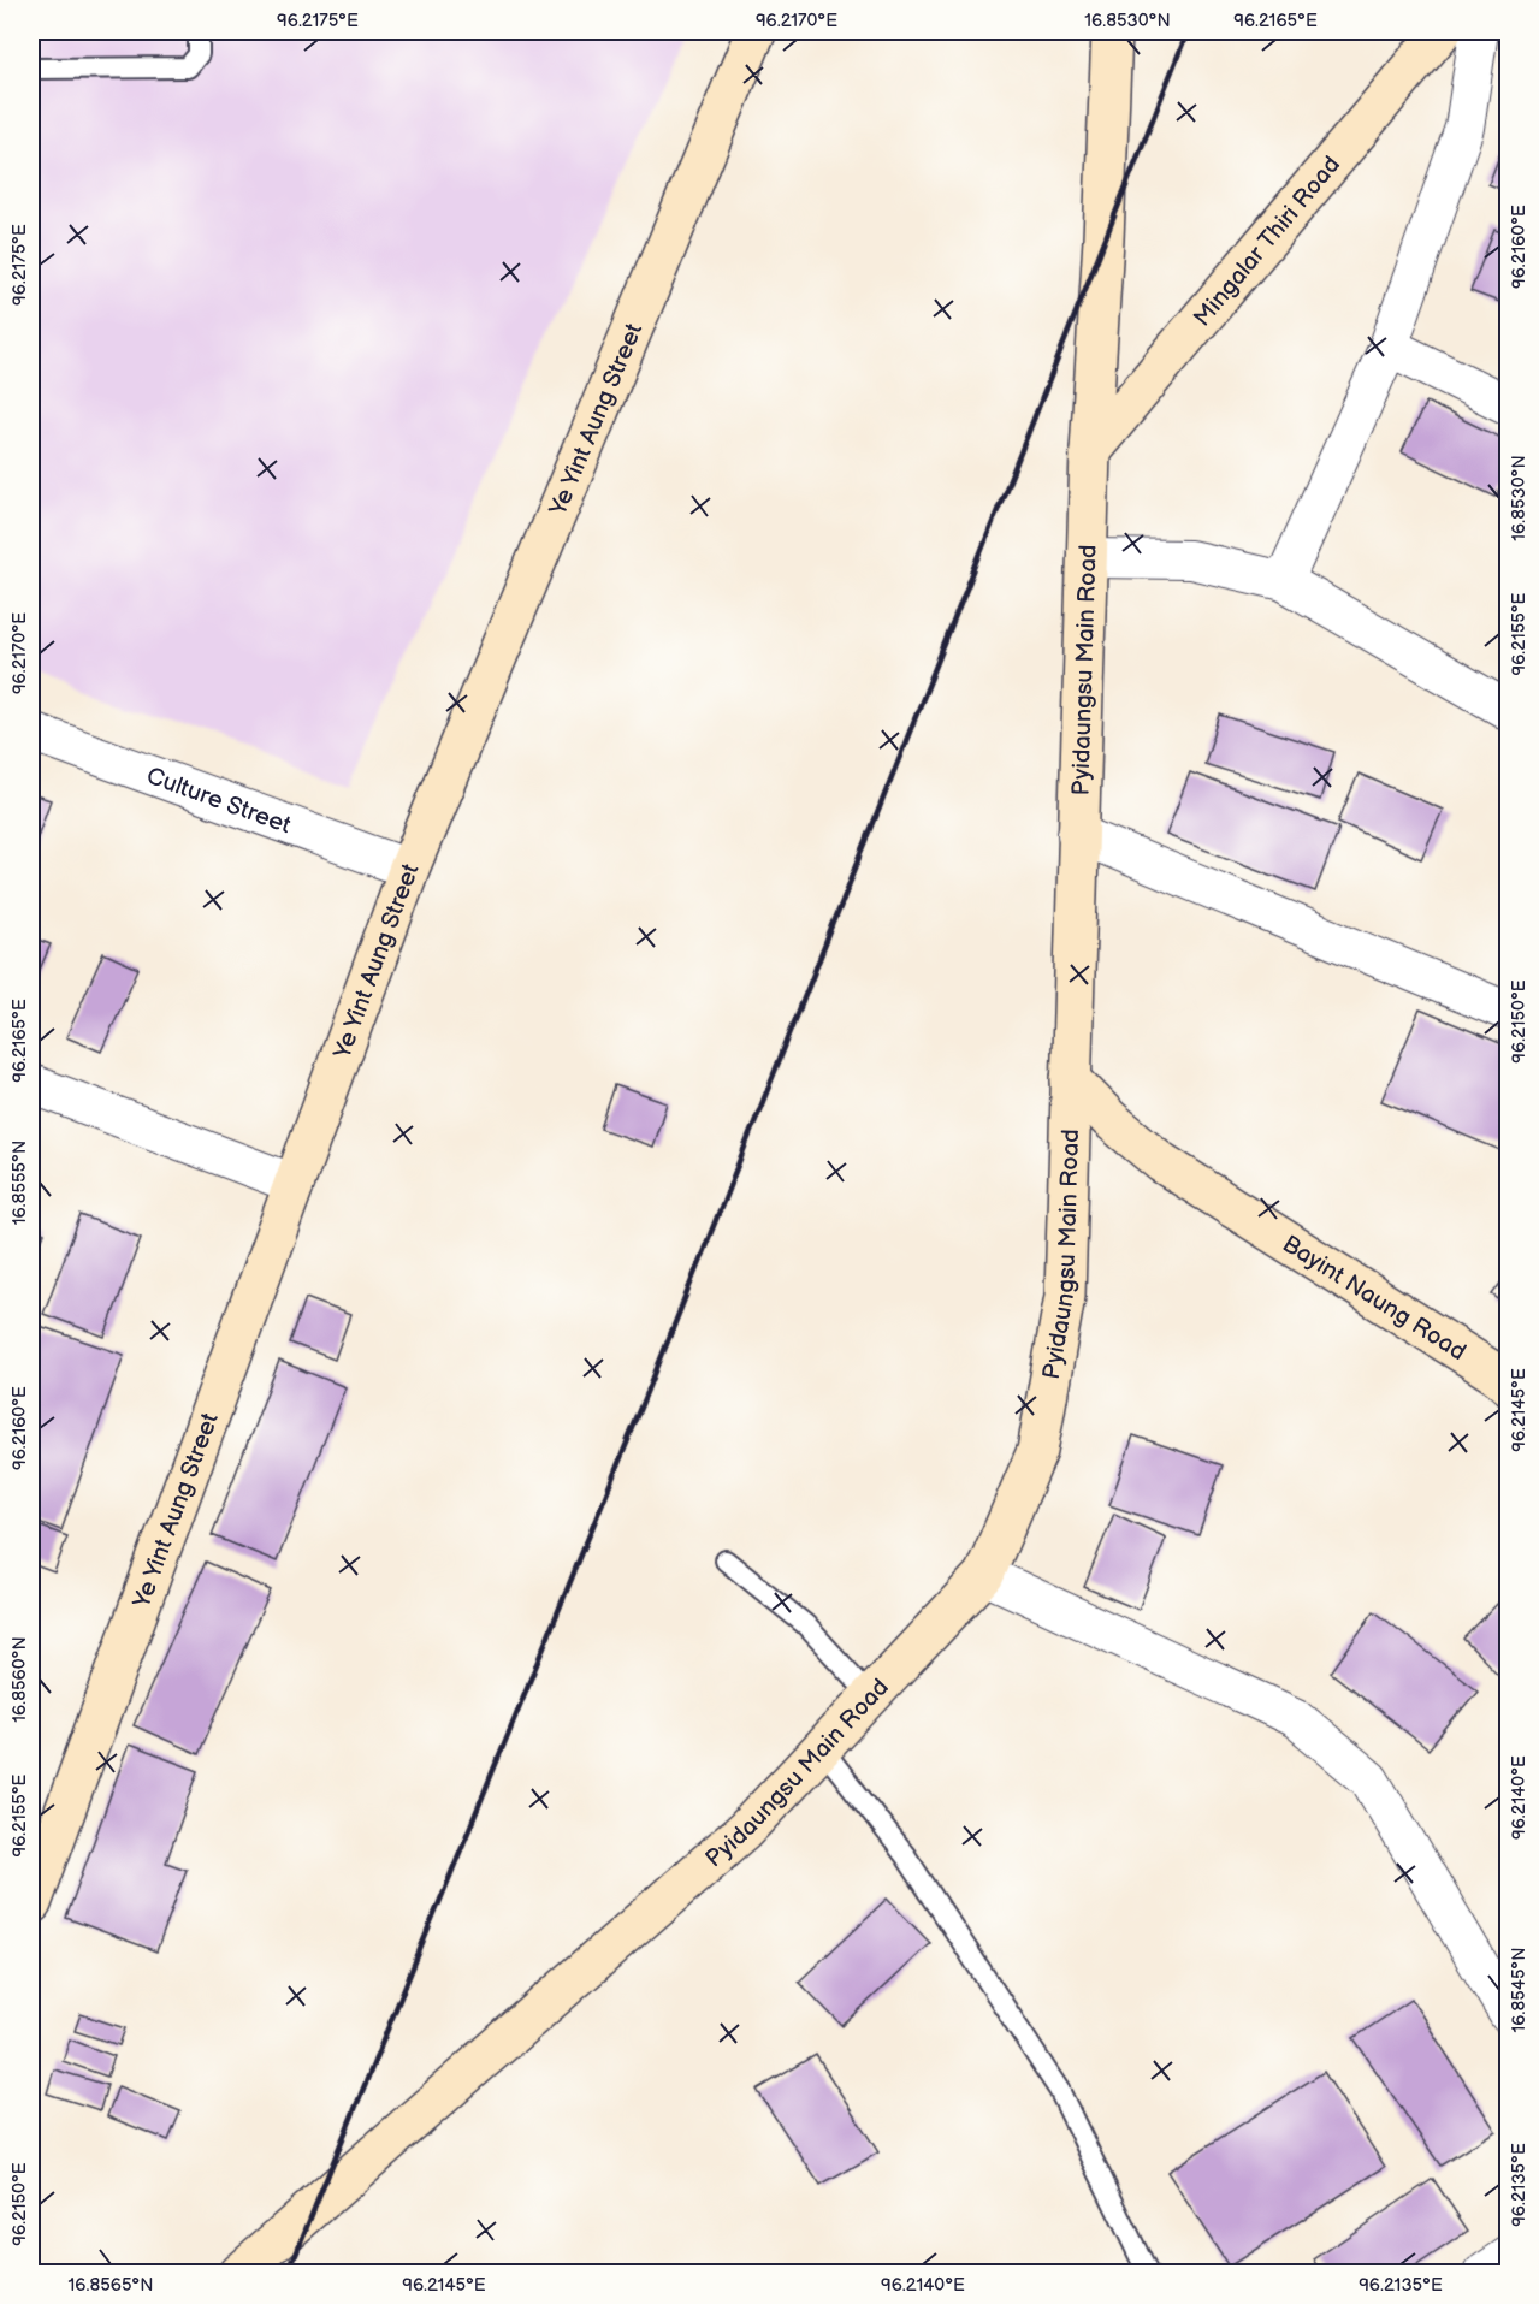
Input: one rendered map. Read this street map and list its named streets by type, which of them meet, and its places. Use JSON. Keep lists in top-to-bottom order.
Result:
{
  "streets": {
    "main road": [
      "Mingalar Thiri Road",
      "Ye Yint Aung Street",
      "Pyidaungsu Main Road",
      "Bayint Naung Road"
    ],
    "street": ["Culture Street"]
  },
  "crossings": [
    ["Mingalar Thiri Road", "Pyidaungsu Main Road"],
    ["Ye Yint Aung Street", "Culture Street"],
    ["Pyidaungsu Main Road", "Bayint Naung Road"]
  ],
  "coordinates": [
    "96.2175°E",
    "96.2170°E",
    "16.8530°N",
    "96.2165°E",
    "96.2160°E",
    "96.2155°E",
    "96.2150°E",
    "16.8555°N",
    "96.2145°E",
    "16.8560°N",
    "96.2140°E",
    "16.8545°N",
    "96.2135°E",
    "16.8565°N"
  ]
}
